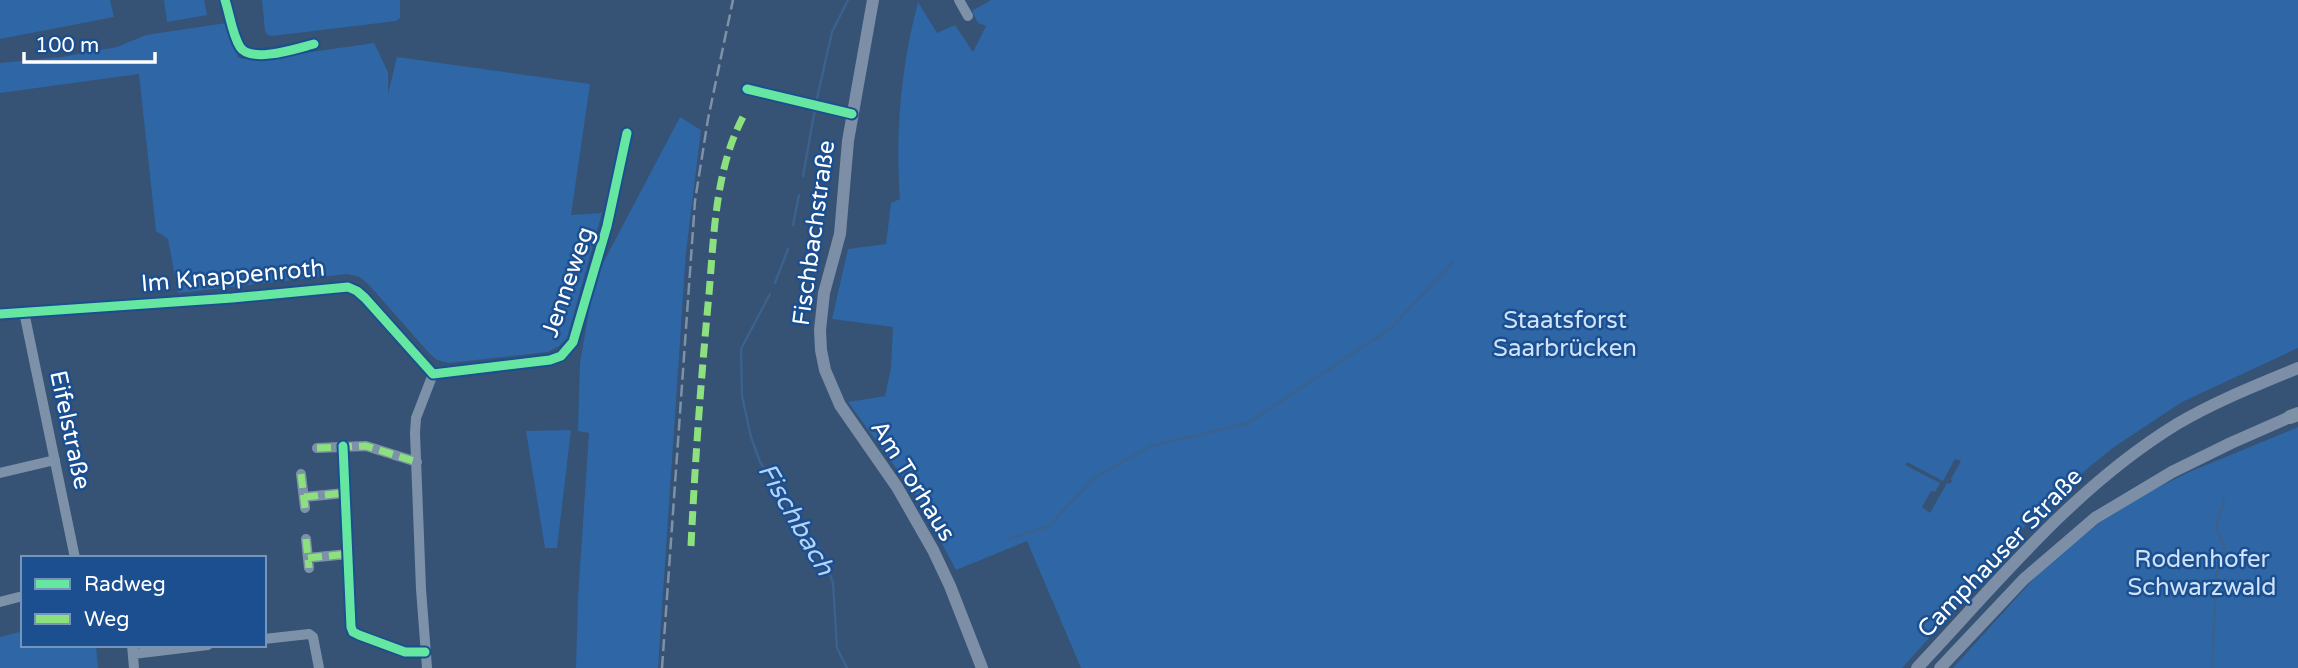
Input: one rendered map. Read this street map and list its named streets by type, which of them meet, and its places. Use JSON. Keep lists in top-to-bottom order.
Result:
{
  "streets": {
    "main road": ["Fischbachstraße", "Am Torhaus", "Camphauser Straße"],
    "street": ["Im Knappenroth", "Jenneweg", "Eifelstraße"]
  },
  "crossings": [
    ["Fischbachstraße", "Am Torhaus"],
    ["Im Knappenroth", "Jenneweg"],
    ["Im Knappenroth", "Eifelstraße"]
  ],
  "water": ["Fischbach"],
  "parks": ["Staatsforst Saarbrücken", "Rodenhofer Schwarzwald"],
  "legend": ["Radweg", "Weg"],
  "scale_bar": "100 m"
}
